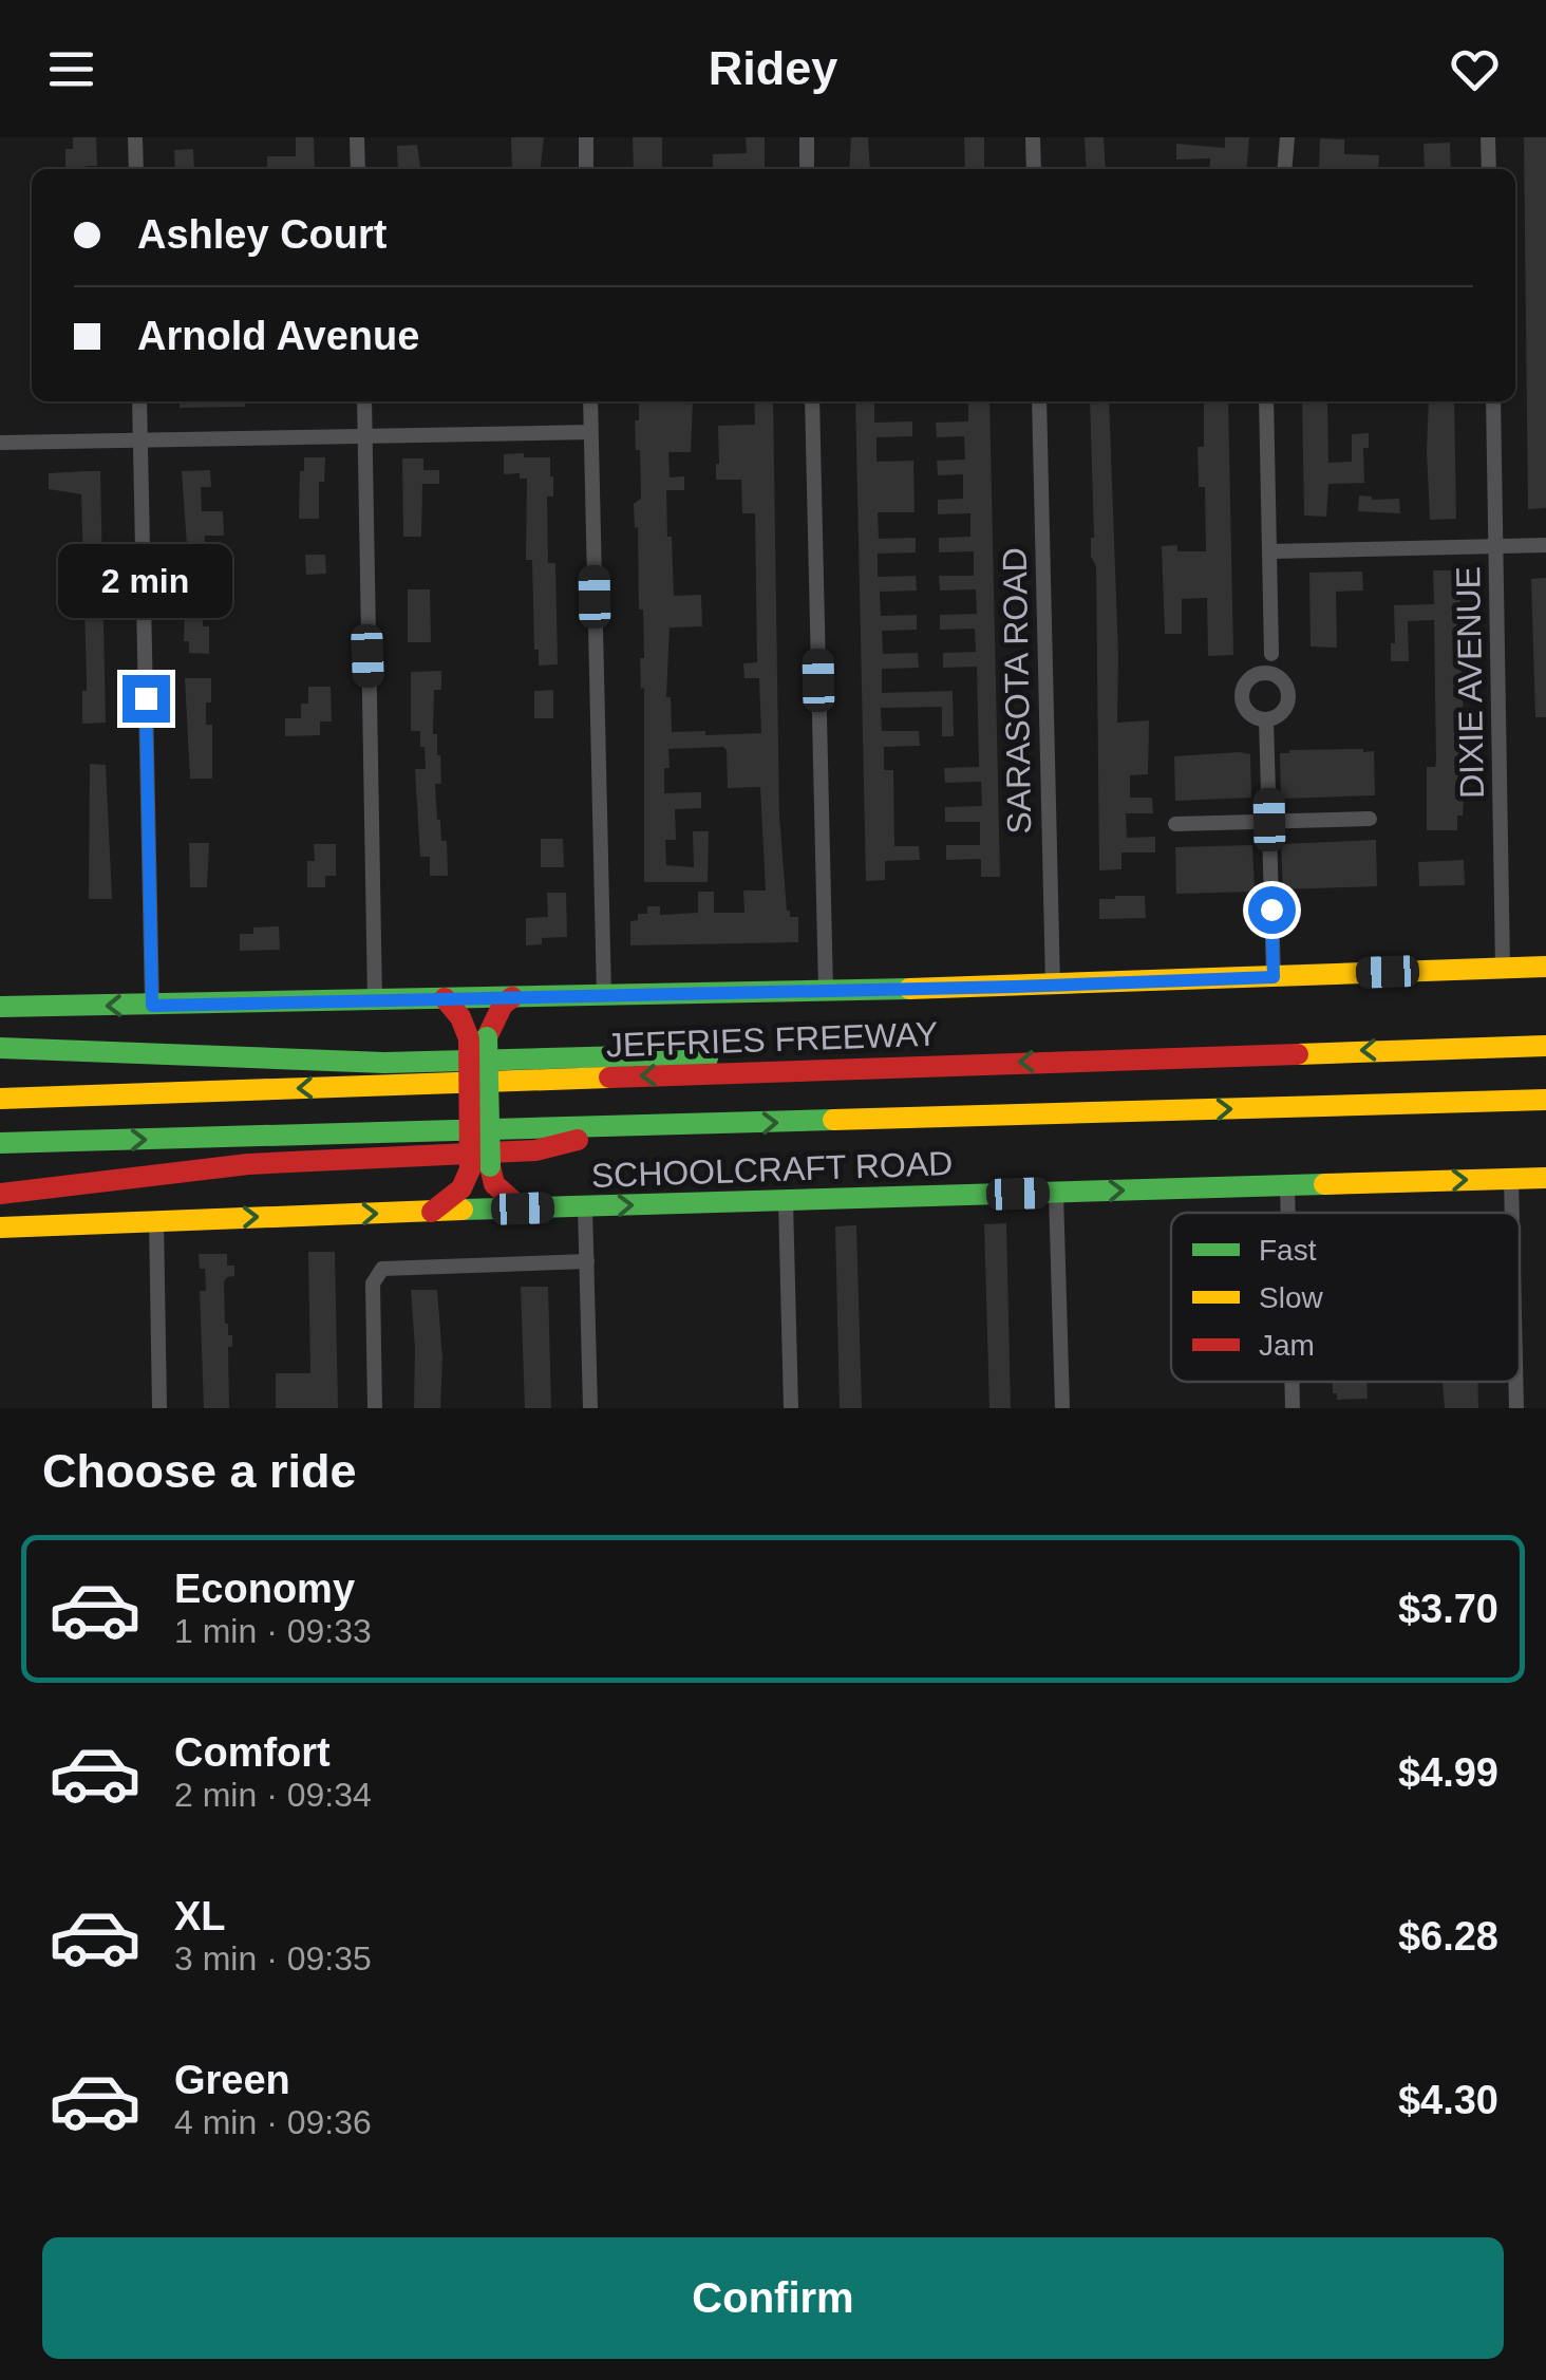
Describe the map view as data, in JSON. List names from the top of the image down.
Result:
{
  "streets": {
    "main road": ["JEFFRIES FREEWAY", "SCHOOLCRAFT ROAD"],
    "street": ["DIXIE AVENUE", "SARASOTA ROAD"]
  },
  "legend": ["Fast", "Slow", "Jam"],
  "page": {
    "header": "Ridey",
    "banner": ["Ashley Court", "Arnold Avenue"],
    "bubble": "2 min",
    "heading": "Choose a ride",
    "list": [
      {
        "name": "Economy",
        "note": "1 min · 09:33",
        "value": "$3.70"
      },
      {
        "name": "Comfort",
        "note": "2 min · 09:34",
        "value": "$4.99"
      },
      {
        "name": "XL",
        "note": "3 min · 09:35",
        "value": "$6.28"
      },
      {
        "name": "Green",
        "note": "4 min · 09:36",
        "value": "$4.30"
      }
    ],
    "buttons": "Confirm"
  }
}
